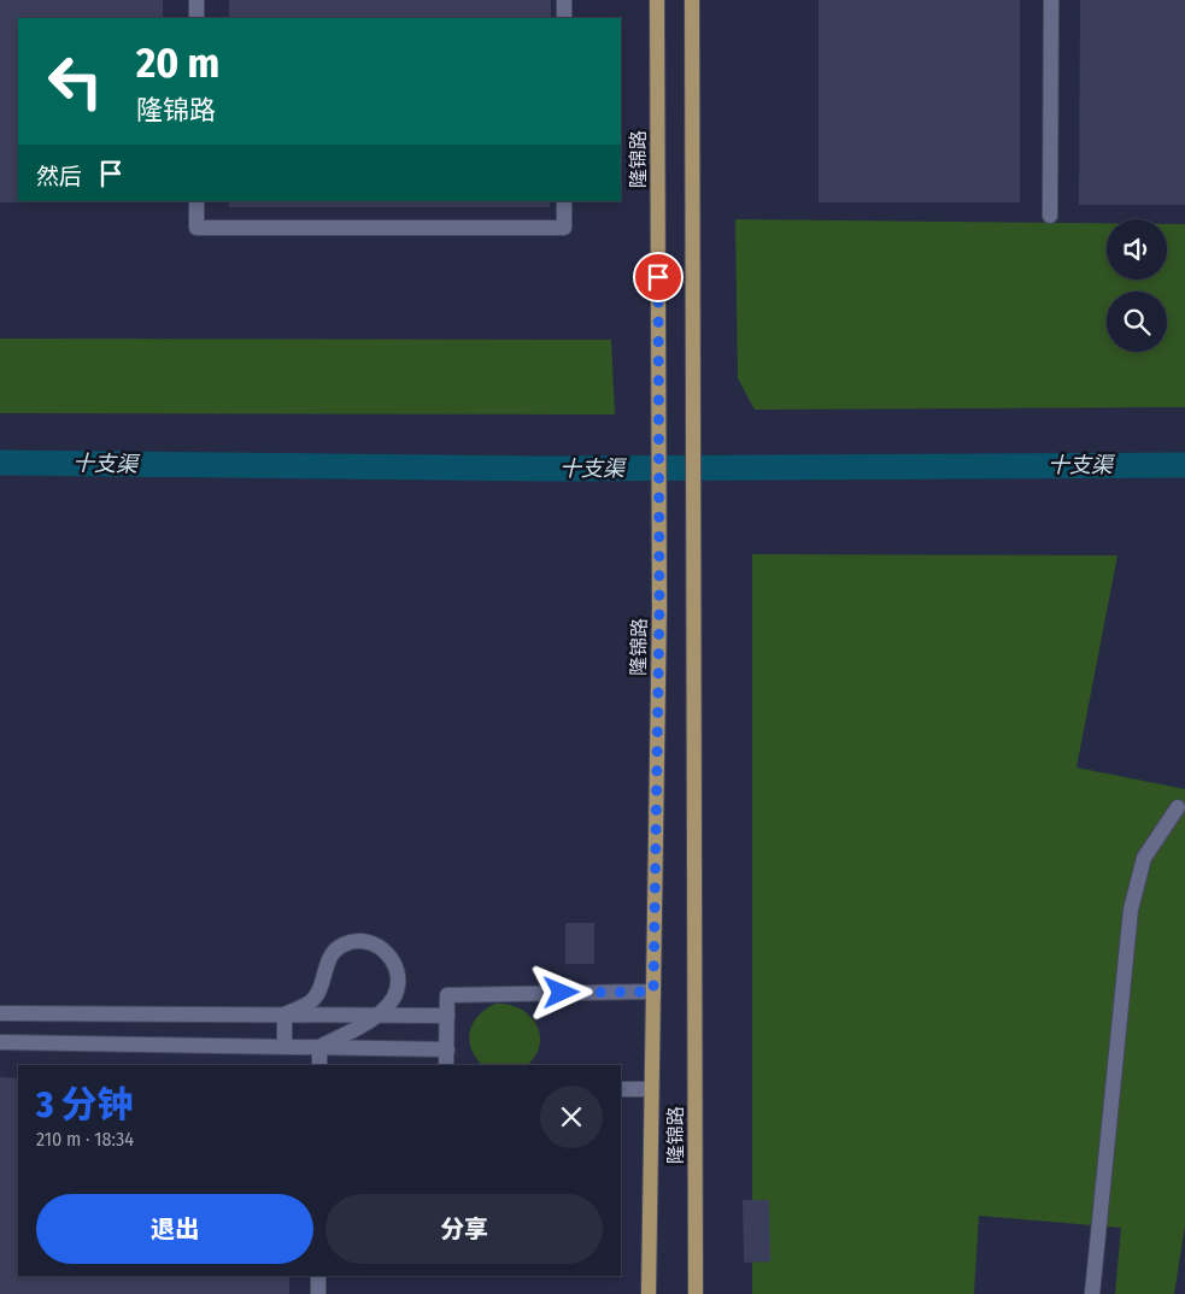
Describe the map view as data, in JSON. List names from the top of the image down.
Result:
{
  "streets": {
    "main road": ["隆锦路"]
  },
  "water": ["十支渠"],
  "page": {
    "turn": ["20 m", "隆锦路"],
    "then": "然后",
    "heading": ["3 分钟", "210 m · 18:34"],
    "buttons": ["退出", "分享"]
  }
}
